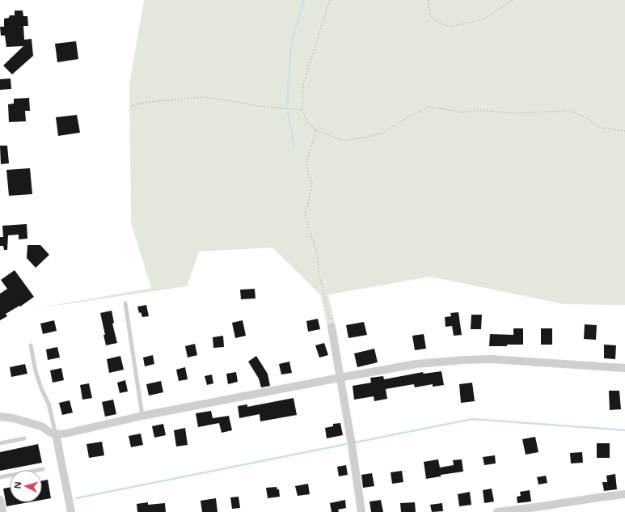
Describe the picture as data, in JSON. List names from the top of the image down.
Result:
{
  "north": "left"
}
